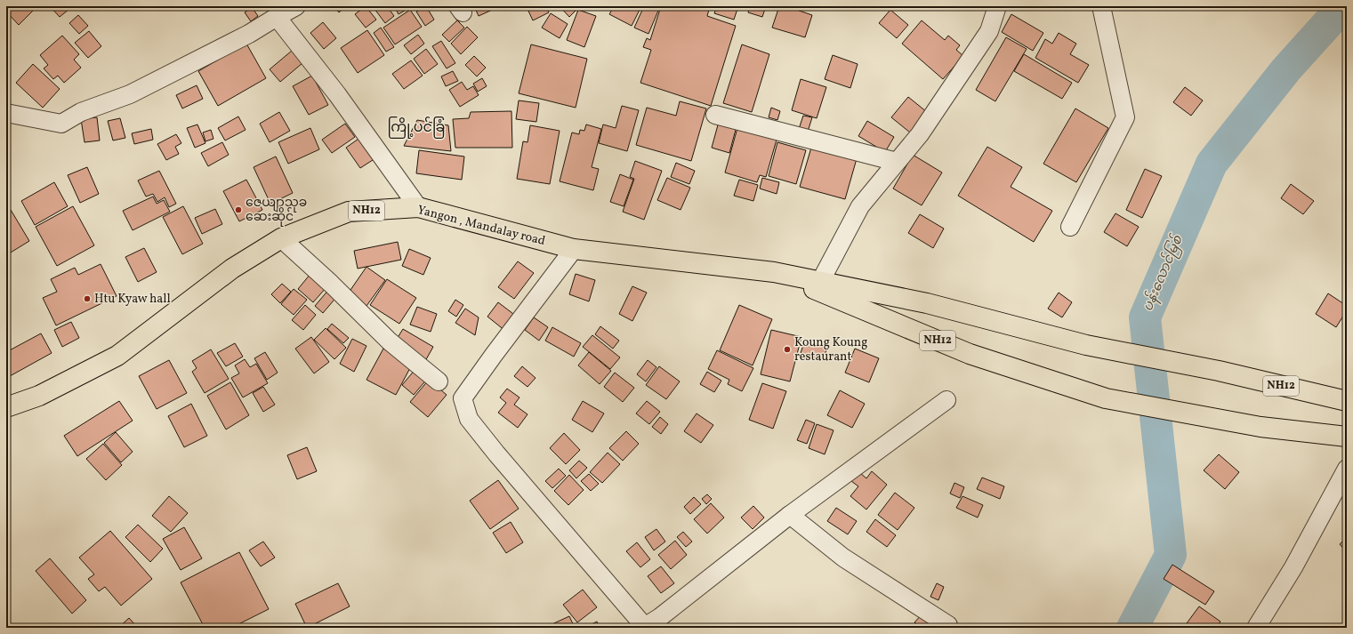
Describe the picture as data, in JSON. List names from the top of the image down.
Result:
{
  "streets": {
    "highway": ["NH12", "Yangon , Mandalay road"]
  },
  "crossings": [
    ["NH12", "Yangon , Mandalay road"]
  ],
  "districts": ["ကြို့ပင်ခြံ"],
  "water": ["ပန်းလောင်မြစ်"],
  "places": ["ဇေယျာသုခ ဆေးဆိုင်", "Htu Kyaw hall", "Koung Koung restaurant"]
}
